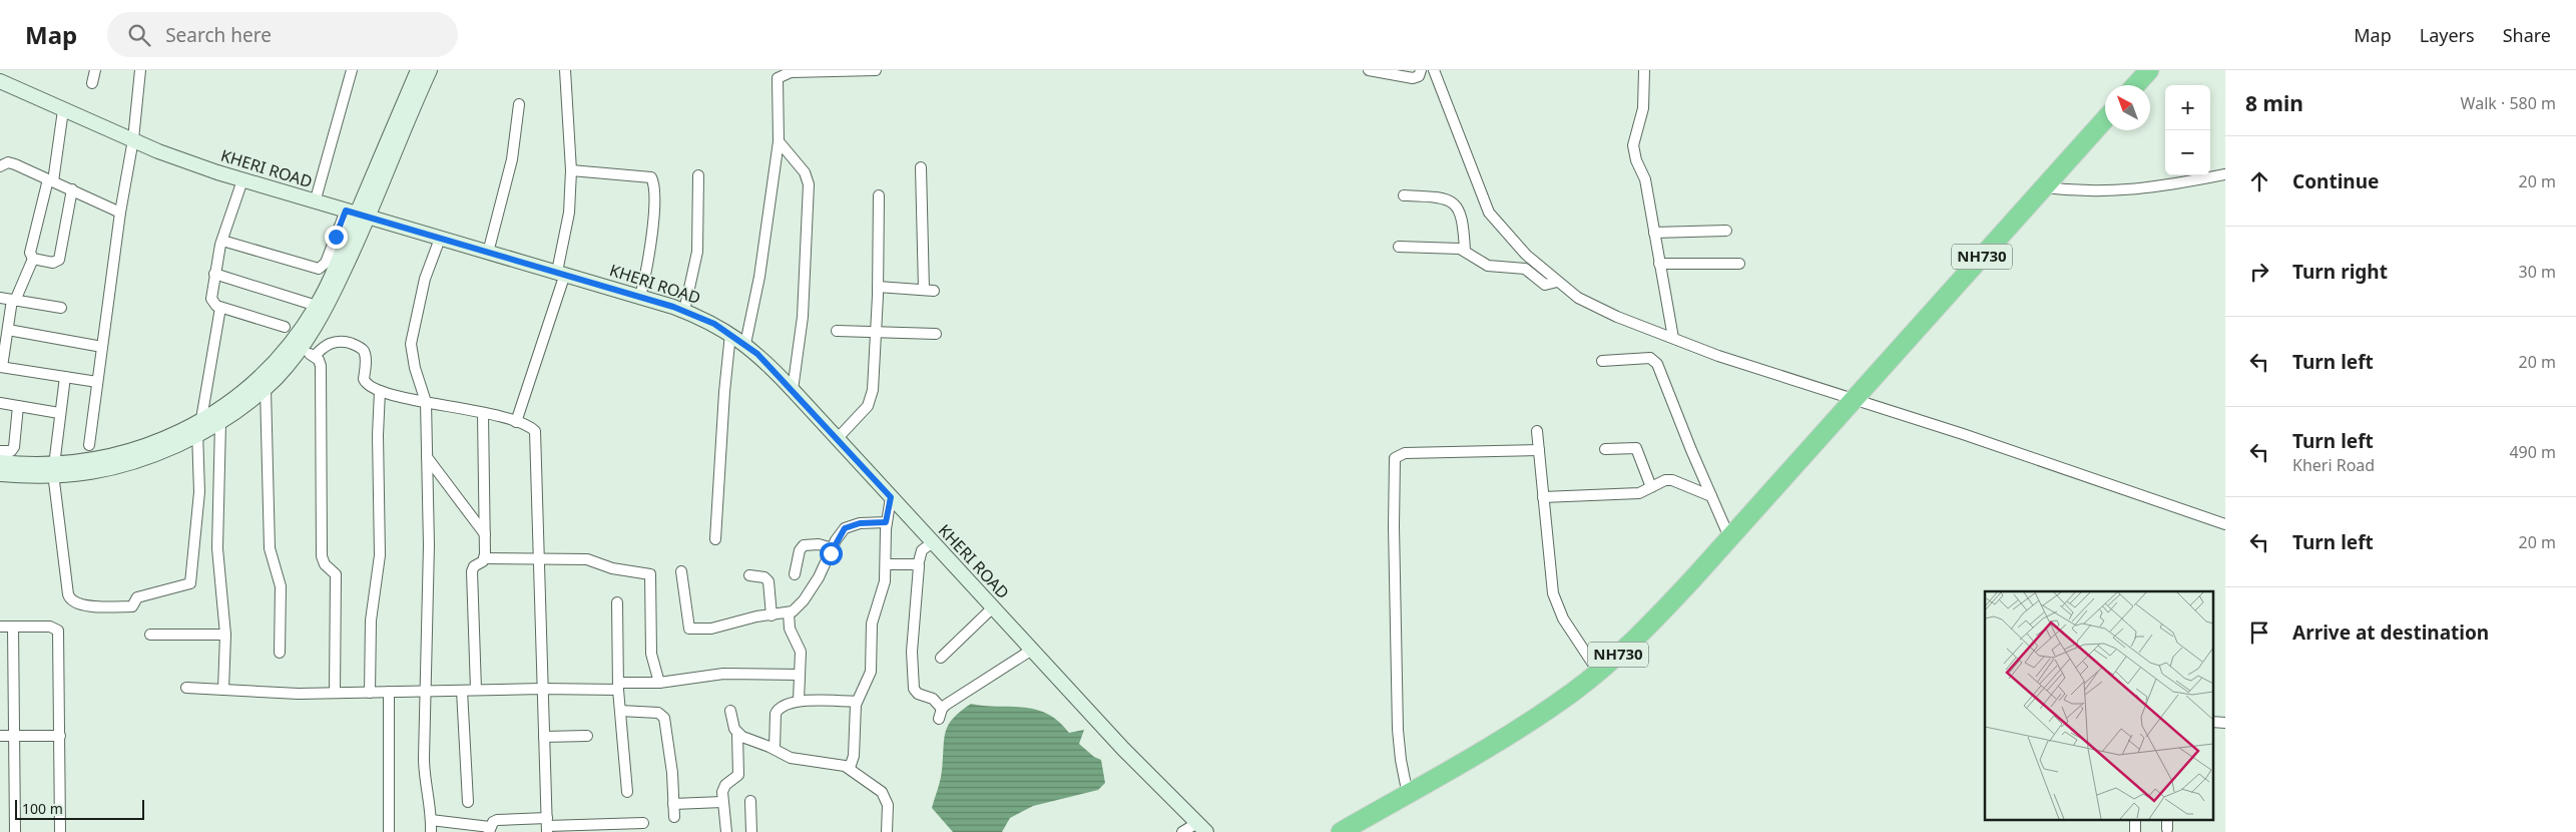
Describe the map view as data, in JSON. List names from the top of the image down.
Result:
{
  "streets": {
    "highway": ["NH730"],
    "street": ["KHERI ROAD"]
  },
  "scale_bar": "100 m",
  "north": "top left",
  "page": {
    "header": "Map",
    "search": "Search here",
    "nav": ["Map", "Layers", "Share"],
    "heading": ["8 min", "Walk · 580 m"],
    "map_buttons": ["+", "−"],
    "list": [
      ["Continue", "20 m"],
      ["Turn right", "30 m"],
      ["Turn left", "20 m"],
      ["Turn left", "Kheri Road", "490 m"],
      ["Turn left", "20 m"],
      "Arrive at destination"
    ],
    "scale": "100 m"
  }
}
